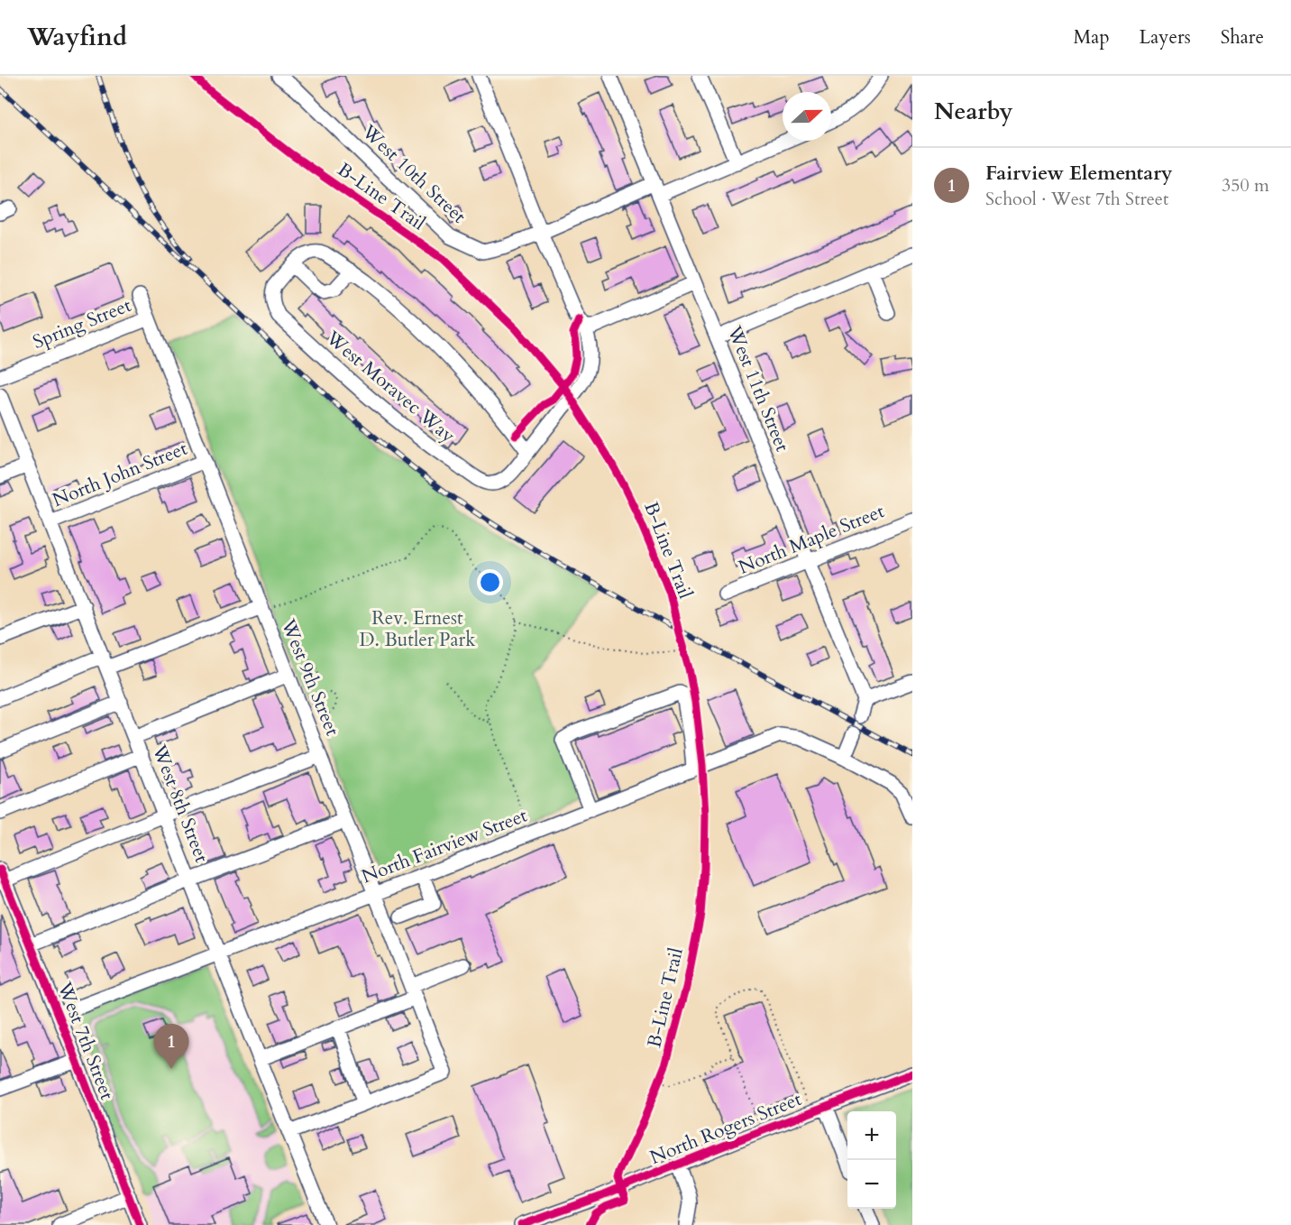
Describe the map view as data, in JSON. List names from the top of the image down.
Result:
{
  "streets": {
    "street": [
      "West 10th Street",
      "Spring Street",
      "West Moravec Way",
      "West 11th Street",
      "North John Street",
      "North Maple Street",
      "West 9th Street",
      "West 8th Street",
      "North Fairview Street",
      "West 7th Street",
      "North Rogers Street"
    ],
    "cycle path": ["B-Line Trail"]
  },
  "crossings": [
    ["West 10th Street", "West 11th Street"],
    ["Spring Street", "West 9th Street"],
    ["West 11th Street", "North Maple Street"],
    ["North John Street", "West 9th Street"],
    ["North John Street", "West 8th Street"],
    ["West 9th Street", "North Fairview Street"],
    ["West 8th Street", "North Fairview Street"],
    ["North Fairview Street", "West 7th Street"]
  ],
  "parks": ["Rev. Ernest D. Butler Park"],
  "north": "right",
  "page": {
    "header": "Wayfind",
    "nav": ["Map", "Layers", "Share"],
    "heading": "Nearby",
    "list": [
      {
        "mark": "1",
        "name": "Fairview Elementary",
        "note": "School · West 7th Street",
        "value": "350 m"
      }
    ],
    "pins": "1",
    "map_buttons": ["+", "−"]
  }
}
